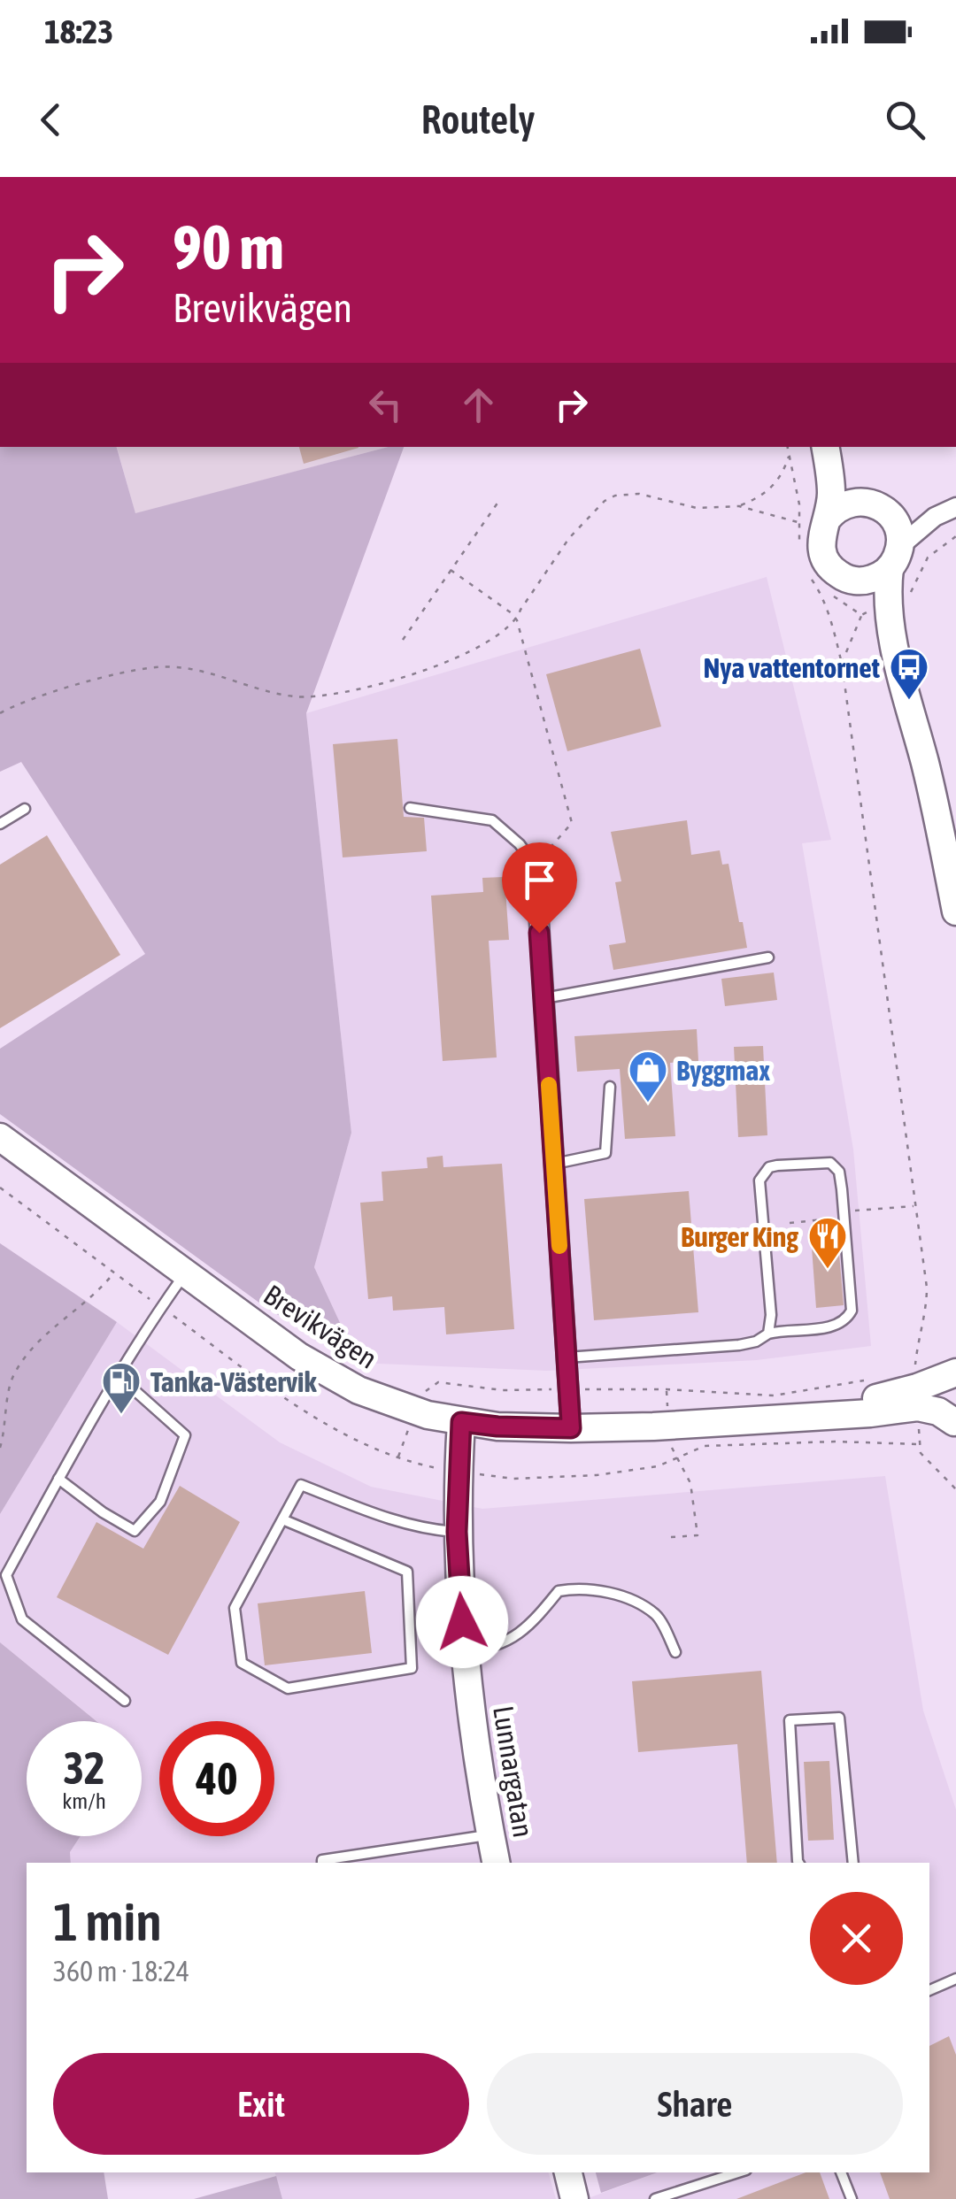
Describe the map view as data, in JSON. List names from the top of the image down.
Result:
{
  "streets": {
    "street": ["Brevikvägen", "Lunnargatan"]
  },
  "crossings": [
    ["Brevikvägen", "Lunnargatan"]
  ],
  "places": {
    "bus stop": ["Nya vattentornet"],
    "shop": ["Byggmax"],
    "restaurant": ["Burger King"],
    "fuel station": ["Tanka-Västervik"]
  },
  "page": {
    "status": "18:23",
    "header": "Routely",
    "turn": ["90 m", "Brevikvägen"],
    "speed": "32 km/h",
    "limit": "40",
    "heading": ["1 min", "360 m · 18:24"],
    "buttons": ["Exit", "Share"]
  }
}
